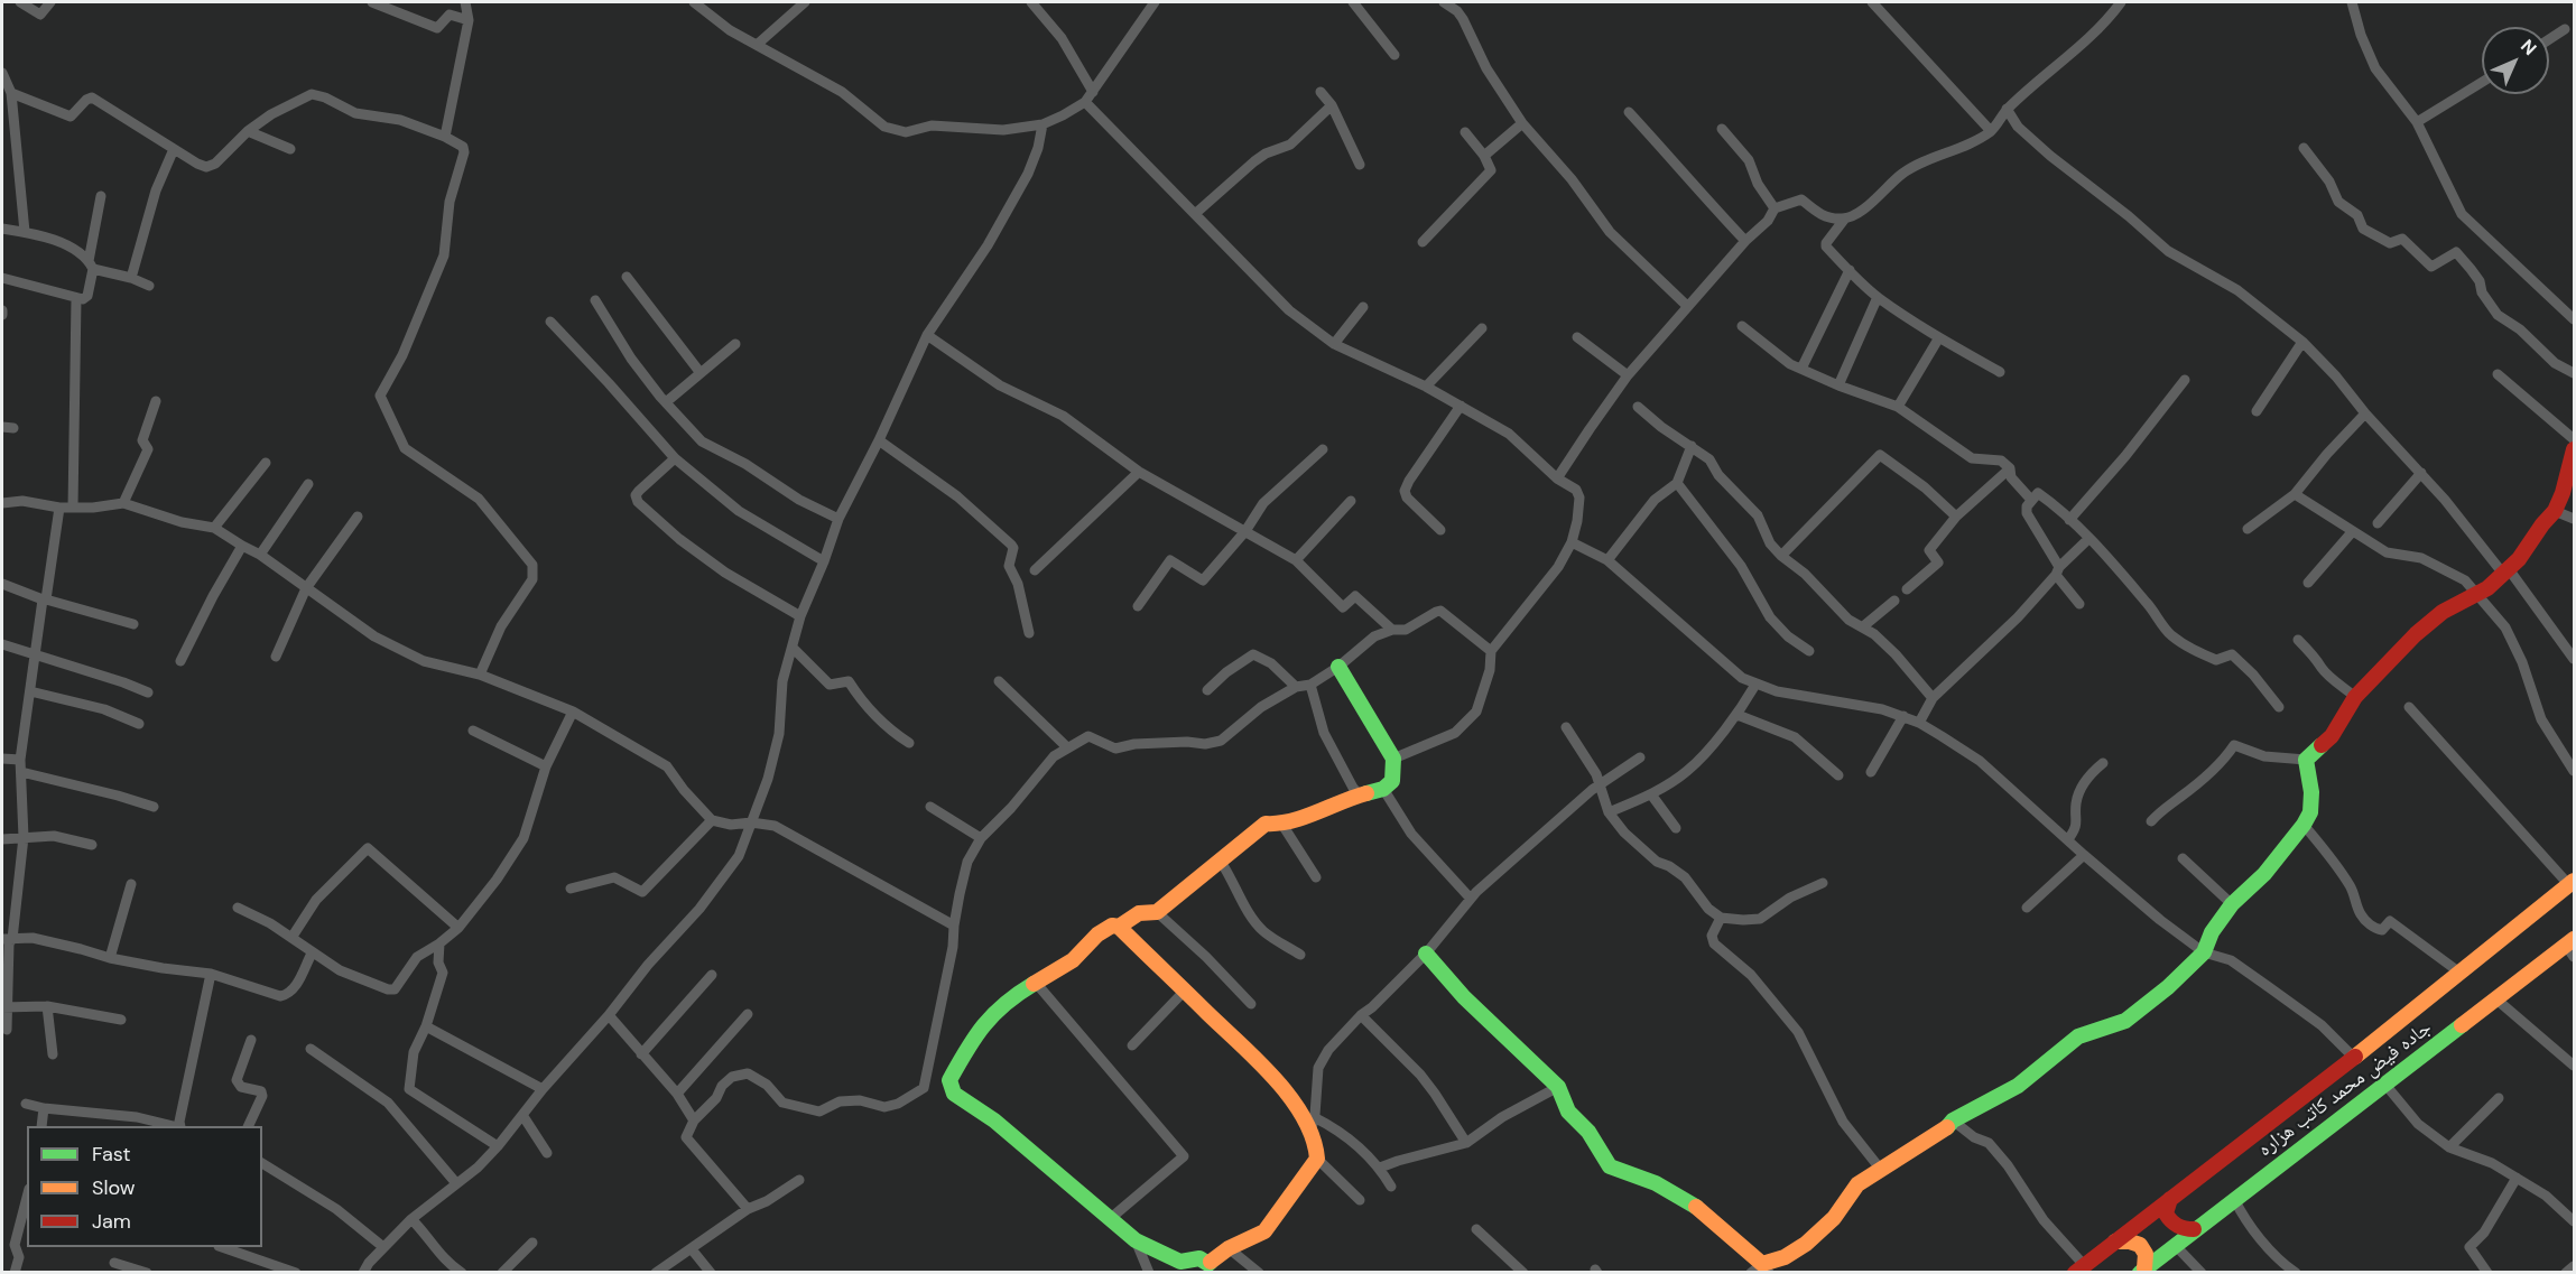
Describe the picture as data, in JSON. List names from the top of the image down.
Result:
{
  "streets": {
    "street": ["جاده فیض محمد کاتب هزاره"]
  },
  "legend": ["Fast", "Slow", "Jam"],
  "north": "top right"
}
